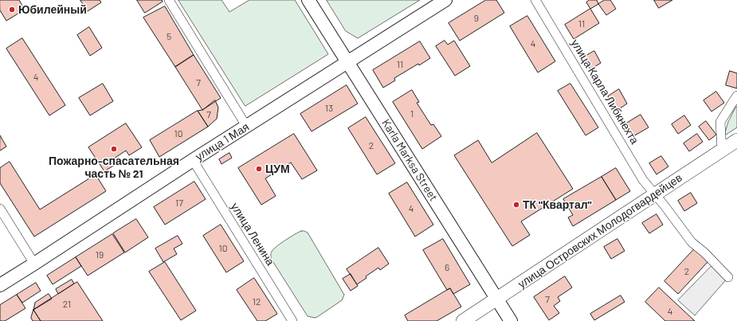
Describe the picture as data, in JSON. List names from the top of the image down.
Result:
{
  "streets": {
    "main road": ["улица Островских Молодогвардейцев"],
    "street": [
      "улица Карла Либкнехта",
      "улица 1 Мая",
      "Karla Marksa Street",
      "улица Ленина"
    ]
  },
  "crossings": [
    ["улица Карла Либкнехта", "улица Островских Молодогвардейцев"],
    ["улица 1 Мая", "Karla Marksa Street"],
    ["улица 1 Мая", "улица Ленина"],
    ["Karla Marksa Street", "улица Островских Молодогвардейцев"]
  ],
  "places": [
    "Юбилейный",
    "Пожарно-спасательная часть № 21",
    "ЦУМ",
    "ТК \"Квартал\""
  ],
  "house_numbers": [
    "9",
    "11",
    "5",
    "4",
    "11",
    "4",
    "7",
    "13",
    "1",
    "7",
    "10",
    "2",
    "17",
    "4",
    "10",
    "19",
    "6",
    "2",
    "7",
    "12",
    "21",
    "4"
  ]
}
